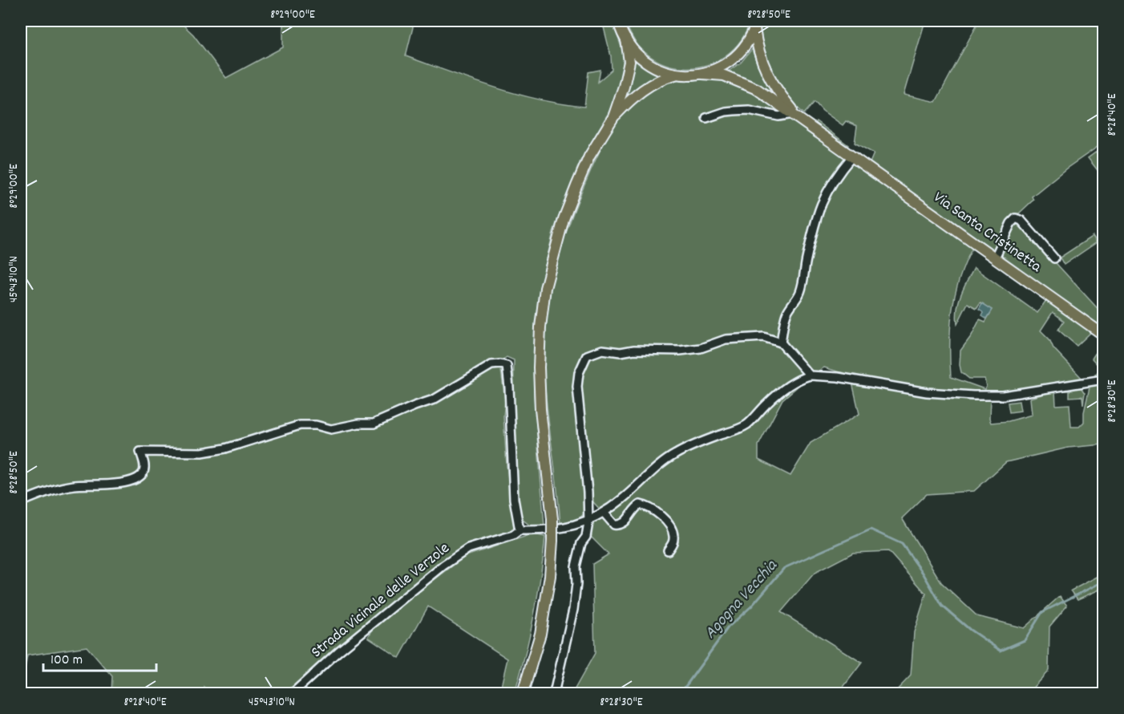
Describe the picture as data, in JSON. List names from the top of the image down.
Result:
{
  "streets": {
    "main road": ["Via Santa Cristinetta"],
    "street": ["Strada Vicinale delle Verzole"]
  },
  "water": ["Agogna Vecchia"],
  "scale_bar": "100 m",
  "coordinates": [
    "8°29'00\"E",
    "8°28'50\"E",
    "8°28'40\"E",
    "45°43'10\"N",
    "8°28'30\"E"
  ]
}
